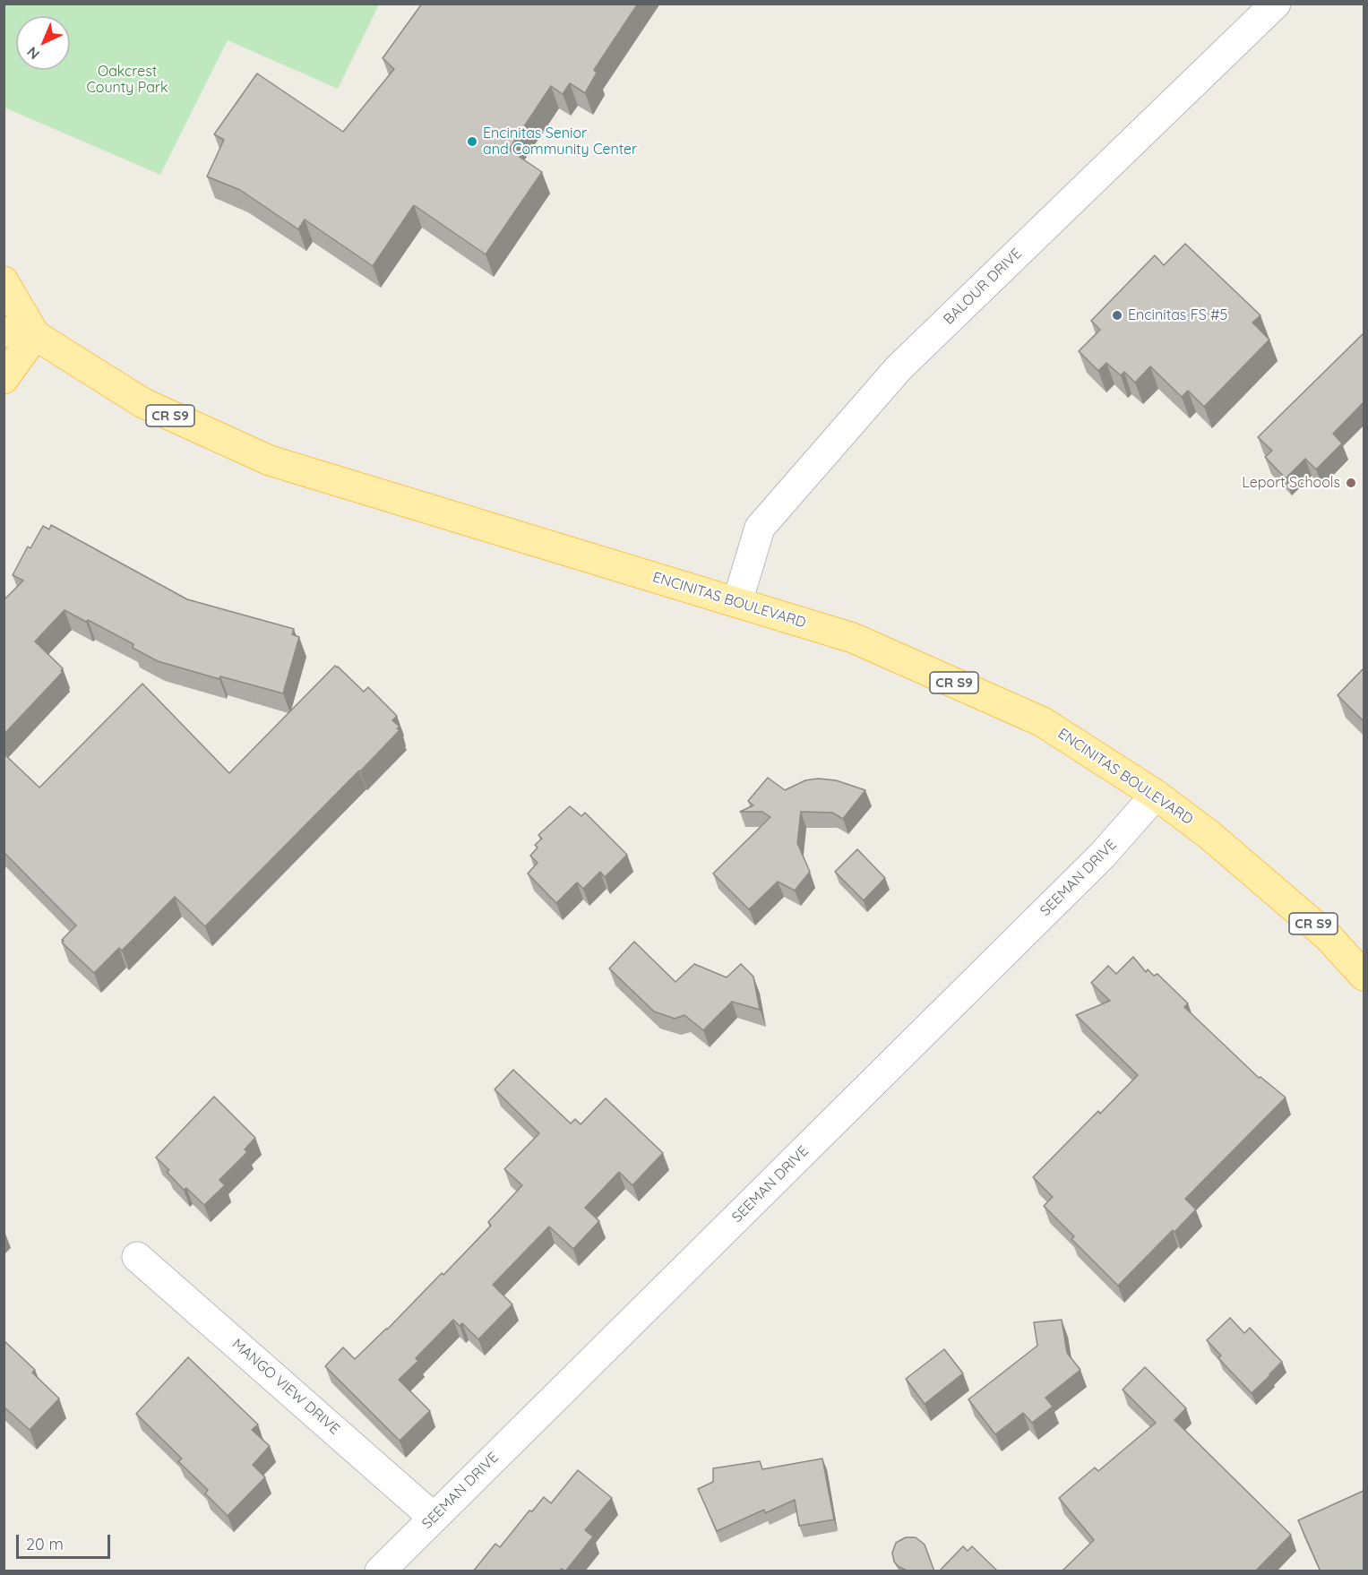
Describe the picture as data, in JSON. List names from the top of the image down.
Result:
{
  "streets": {
    "main road": ["CR S9", "ENCINITAS BOULEVARD"],
    "street": ["BALOUR DRIVE", "SEEMAN DRIVE", "MANGO VIEW DRIVE"]
  },
  "crossings": [
    ["BALOUR DRIVE", "ENCINITAS BOULEVARD"],
    ["ENCINITAS BOULEVARD", "SEEMAN DRIVE"],
    ["SEEMAN DRIVE", "MANGO VIEW DRIVE"]
  ],
  "parks": ["Oakcrest County Park"],
  "places": ["Encinitas Senior and Community Center", "Encinitas FS #5", "Leport Schools"],
  "scale_bar": "20 m",
  "north": "bottom left"
}
